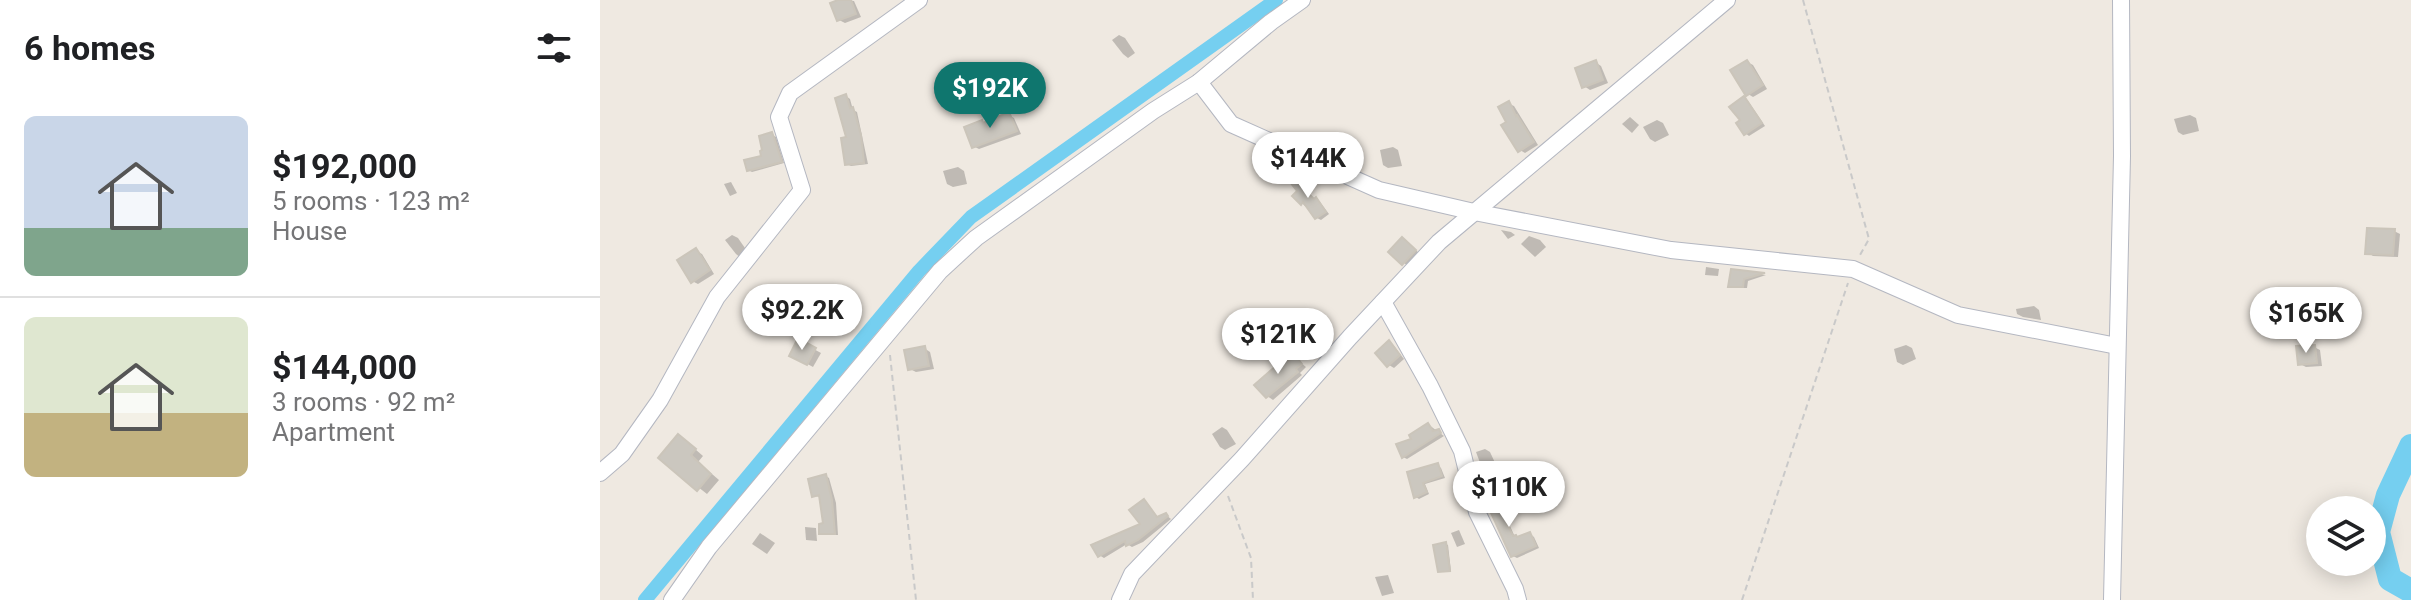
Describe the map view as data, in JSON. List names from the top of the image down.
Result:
{
  "page": {
    "heading": "6 homes",
    "price": [
      "$192K",
      "$144K",
      "$92.2K",
      "$165K",
      "$121K",
      "$110K"
    ],
    "list": [
      {
        "name": "$192,000",
        "note": "5 rooms · 123 m² · House"
      },
      {
        "name": "$144,000",
        "note": "3 rooms · 92 m² · Apartment"
      }
    ]
  }
}
